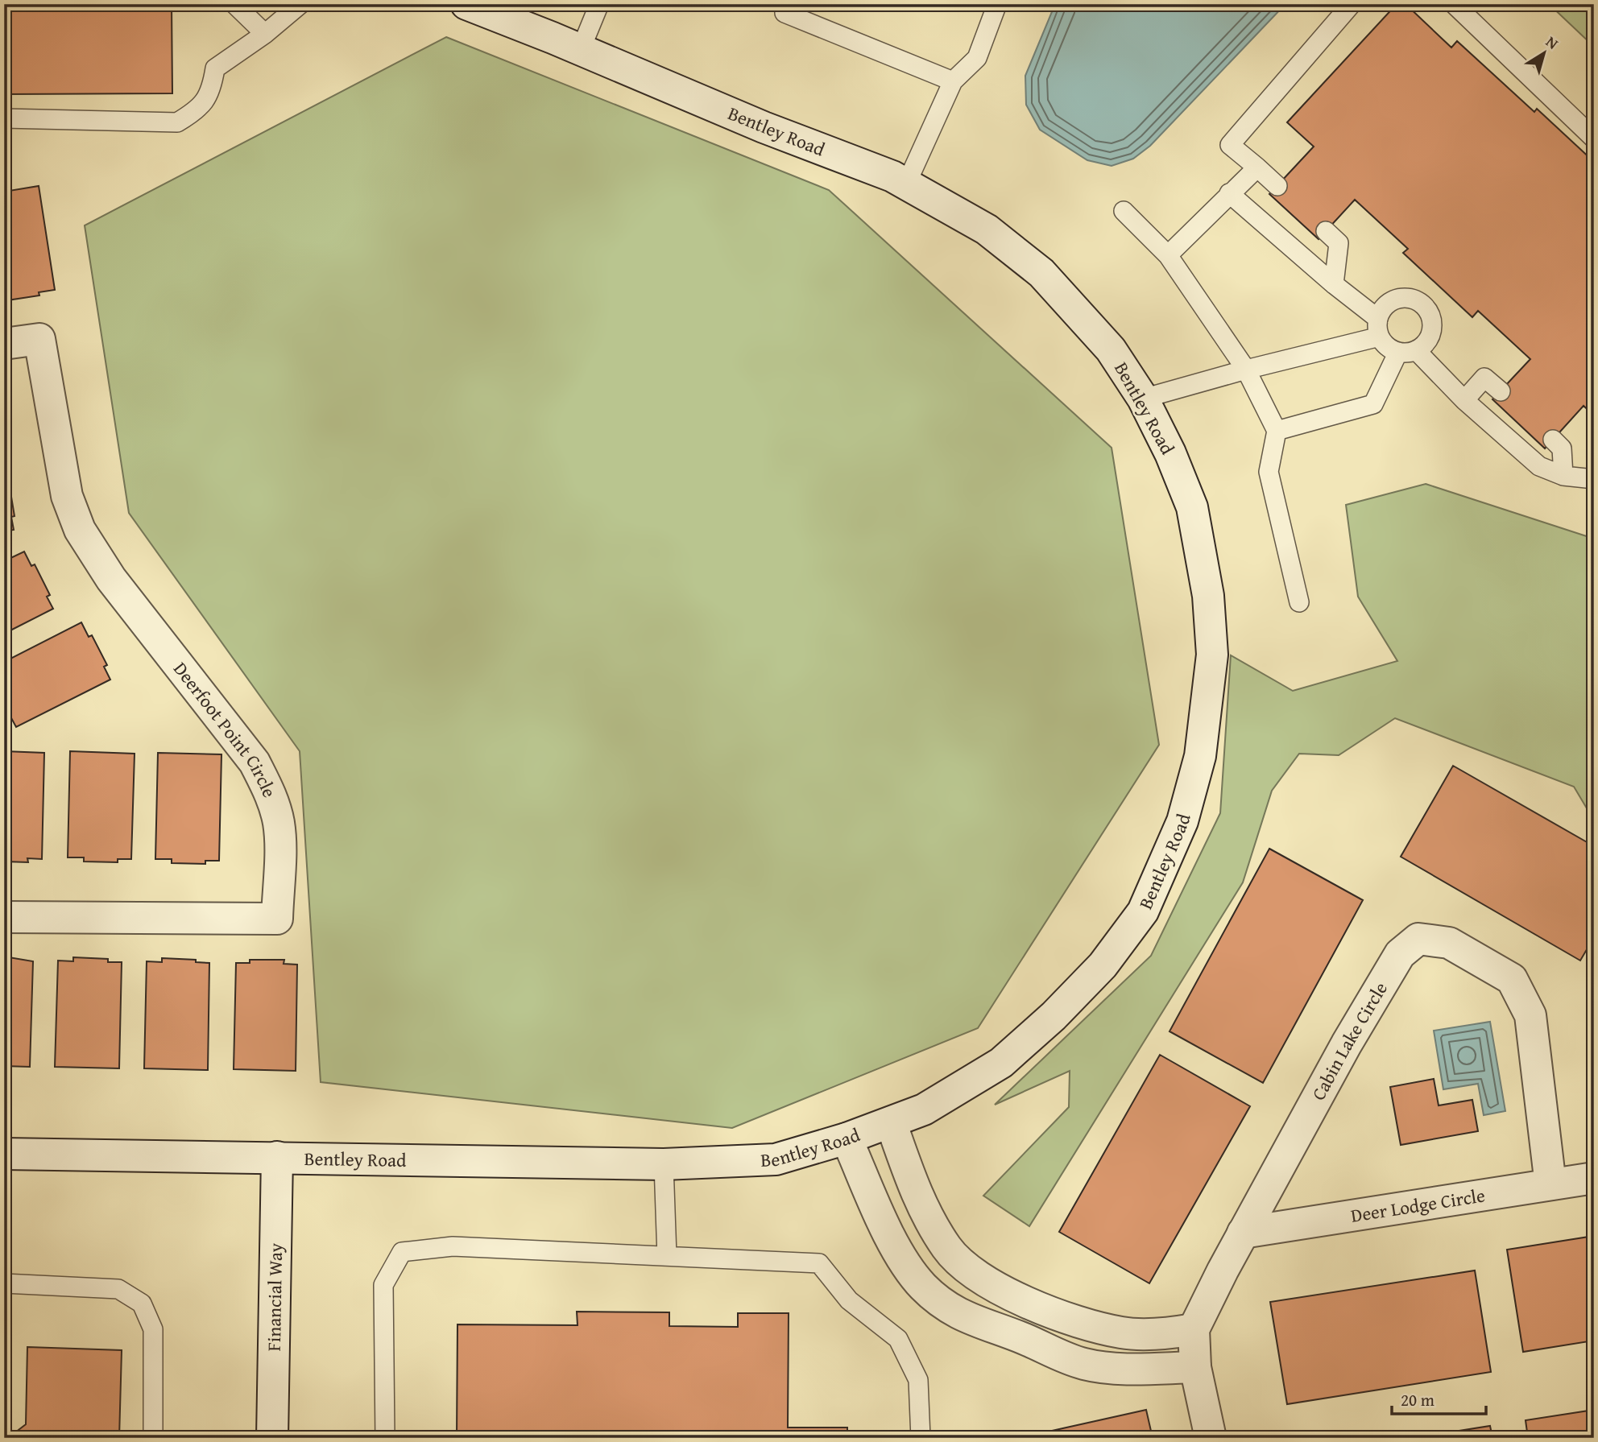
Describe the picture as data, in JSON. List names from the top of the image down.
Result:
{
  "streets": {
    "street": [
      "Bentley Road",
      "Deerfoot Point Circle",
      "Cabin Lake Circle",
      "Deer Lodge Circle",
      "Financial Way"
    ]
  },
  "crossings": [
    ["Bentley Road", "Financial Way"],
    ["Cabin Lake Circle", "Deer Lodge Circle"]
  ],
  "scale_bar": "20 m",
  "north": "top right"
}
